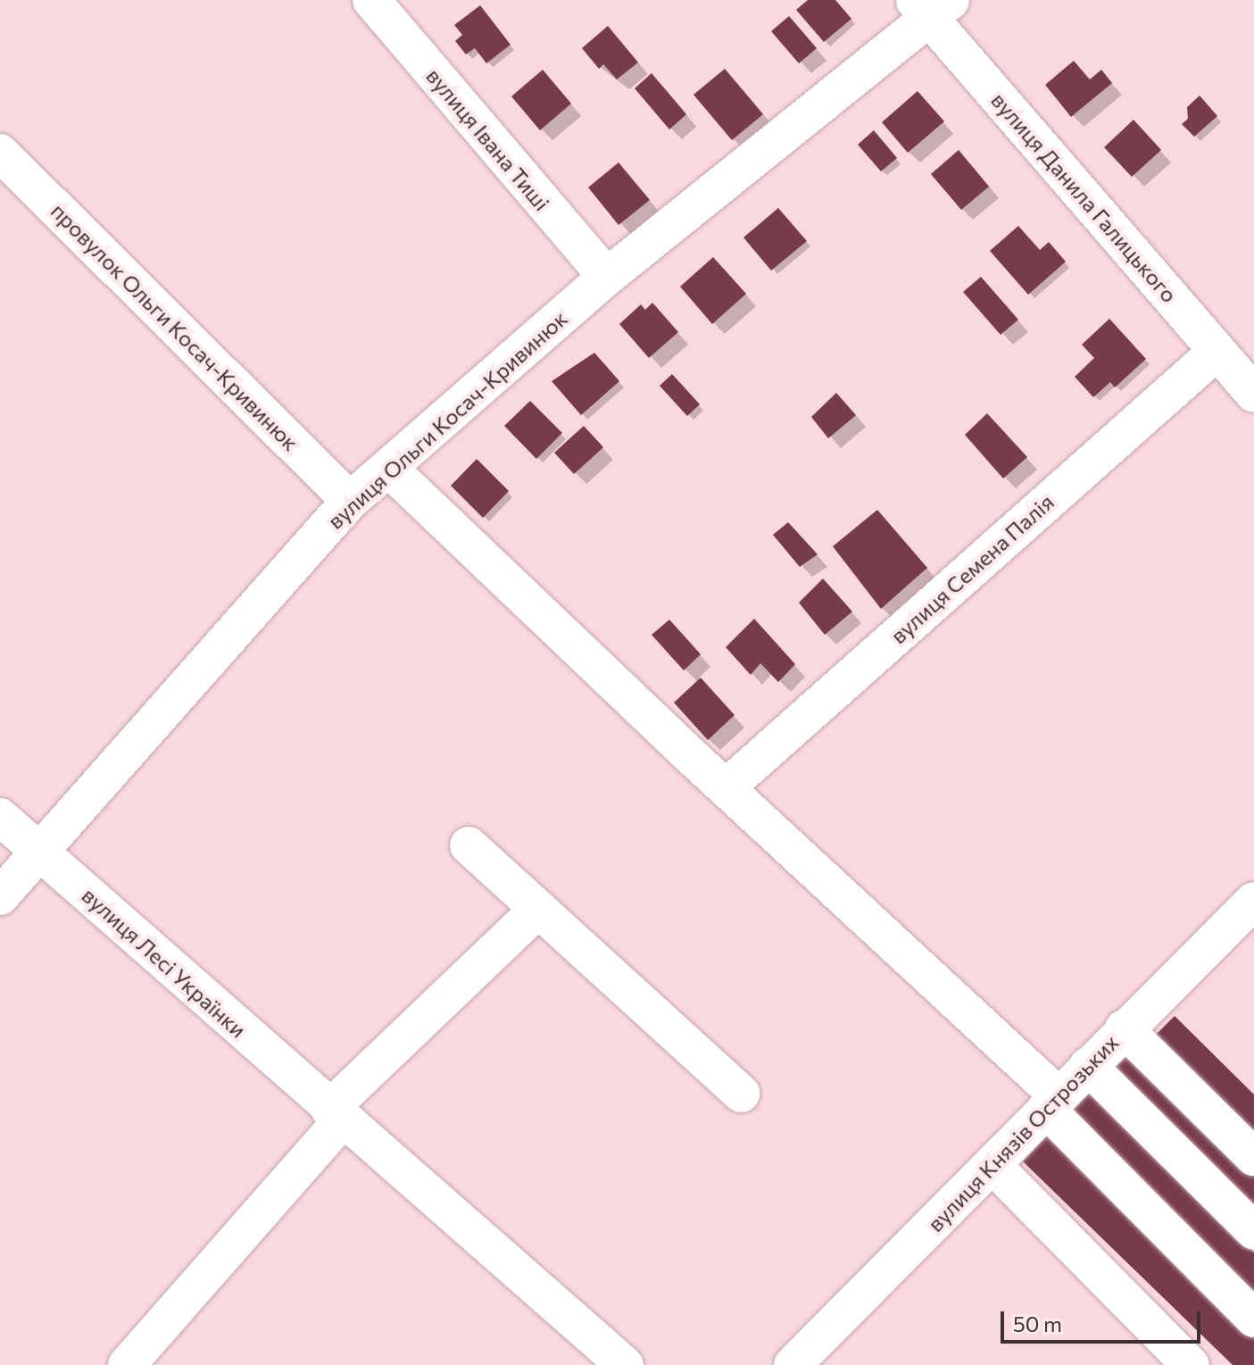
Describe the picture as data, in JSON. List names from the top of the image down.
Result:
{
  "streets": {
    "street": [
      "вулиця Івана Тиші",
      "вулиця Данила Галицького",
      "провулок Ольги Косач-Кривинюк",
      "вулиця Ольги Косач-Кривинюк",
      "вулиця Семена Палія",
      "вулиця Лесі Українки",
      "вулиця Князів Острозьких"
    ]
  },
  "crossings": [
    ["вулиця Івана Тиші", "вулиця Ольги Косач-Кривинюк"],
    ["вулиця Данила Галицького", "вулиця Ольги Косач-Кривинюк"],
    ["вулиця Данила Галицького", "вулиця Семена Палія"],
    ["провулок Ольги Косач-Кривинюк", "вулиця Ольги Косач-Кривинюк"],
    ["вулиця Ольги Косач-Кривинюк", "вулиця Лесі Українки"]
  ],
  "scale_bar": "50 m"
}
